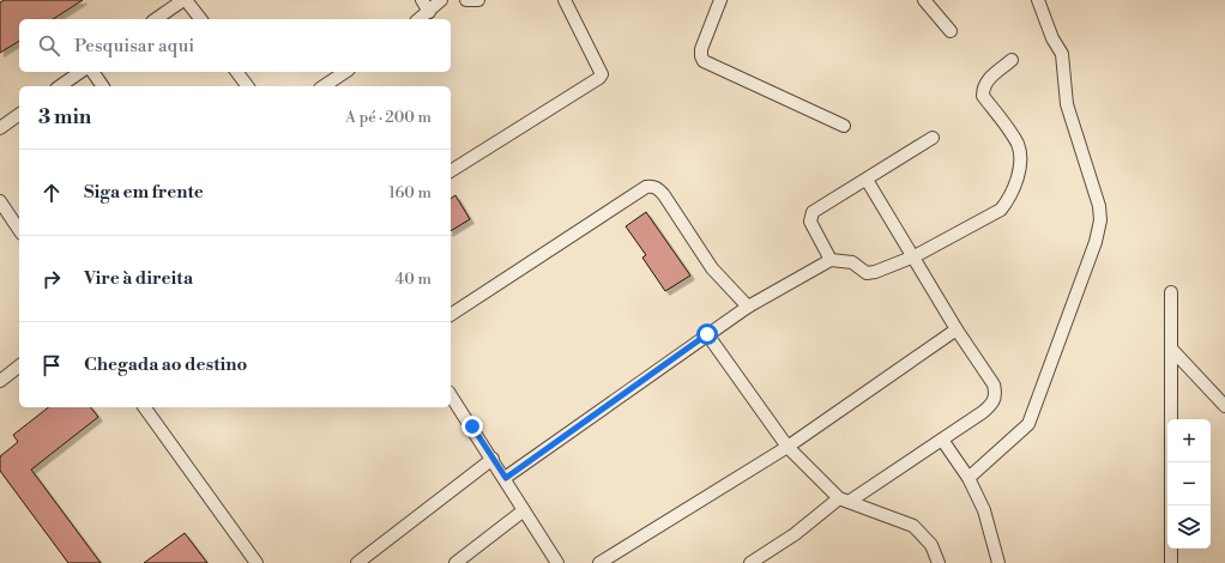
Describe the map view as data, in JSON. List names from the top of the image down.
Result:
{
  "page": {
    "search": "Pesquisar aqui",
    "heading": ["3 min", "A pé · 200 m"],
    "list": [
      ["Siga em frente", "160 m"],
      ["Vire à direita", "40 m"],
      "Chegada ao destino"
    ],
    "map_buttons": ["+", "−"]
  }
}
